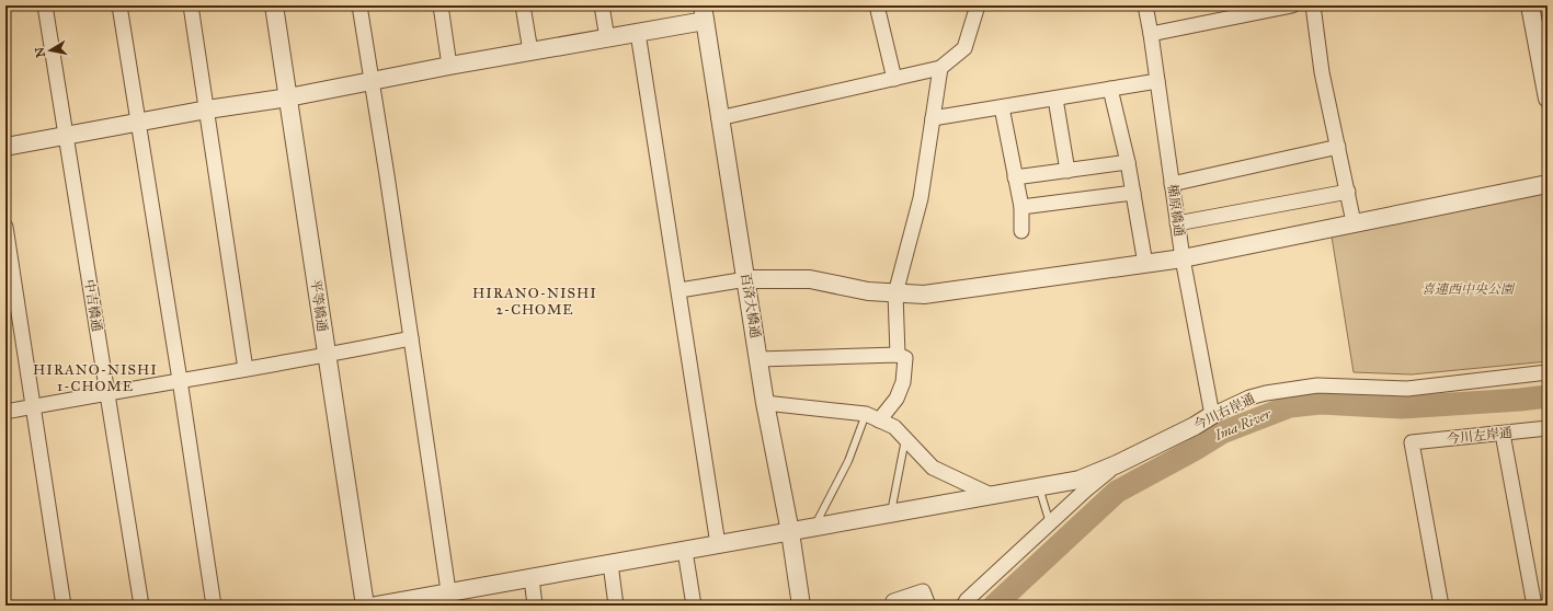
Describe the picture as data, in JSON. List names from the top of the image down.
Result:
{
  "streets": {
    "street": [
      "楯原橋通",
      "中吉橋通",
      "平等橋通",
      "百済大橋通",
      "今川右岸通",
      "今川左岸通"
    ]
  },
  "crossings": [
    ["楯原橋通", "今川右岸通"]
  ],
  "districts": ["HIRANO-NISHI 2-CHOME", "HIRANO-NISHI 1-CHOME"],
  "water": ["Ima River"],
  "parks": ["喜連西中央公園"],
  "north": "left"
}
